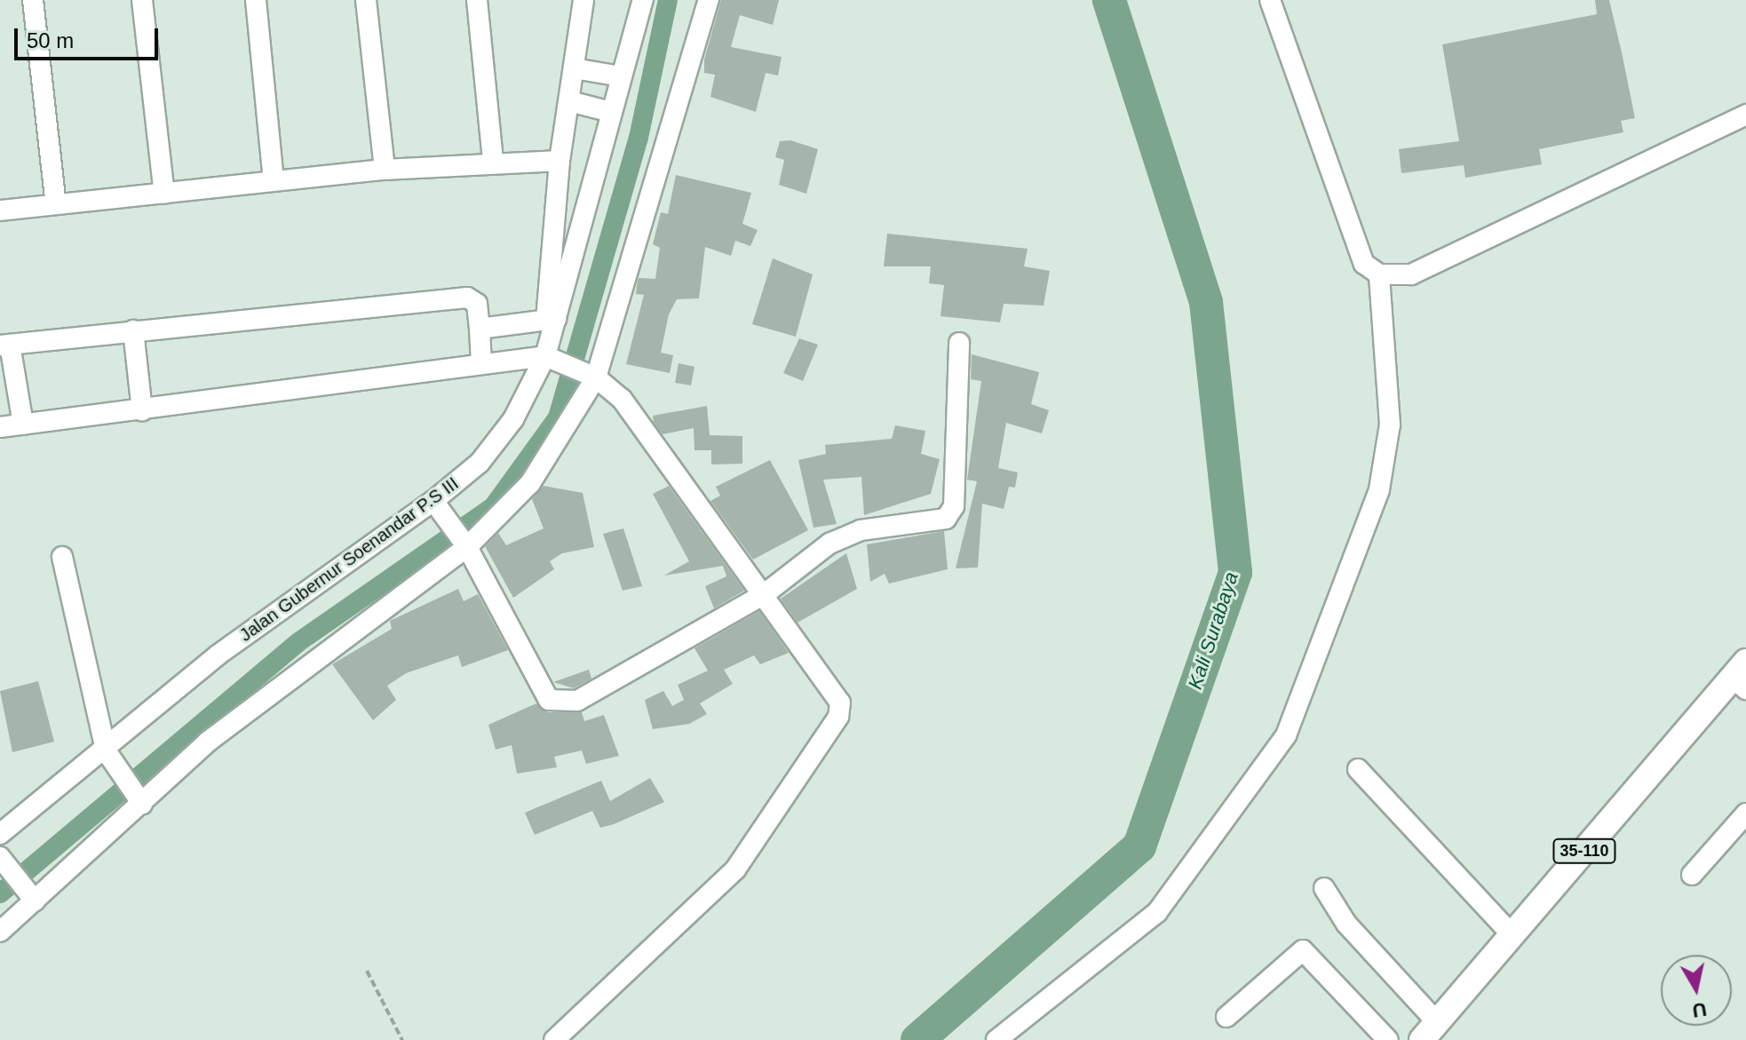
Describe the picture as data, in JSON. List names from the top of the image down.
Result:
{
  "streets": {
    "main road": ["35-110"],
    "street": ["Jalan Gubernur Soenandar P.S III"]
  },
  "water": ["Kali Surabaya"],
  "scale_bar": "50 m",
  "north": "bottom"
}
